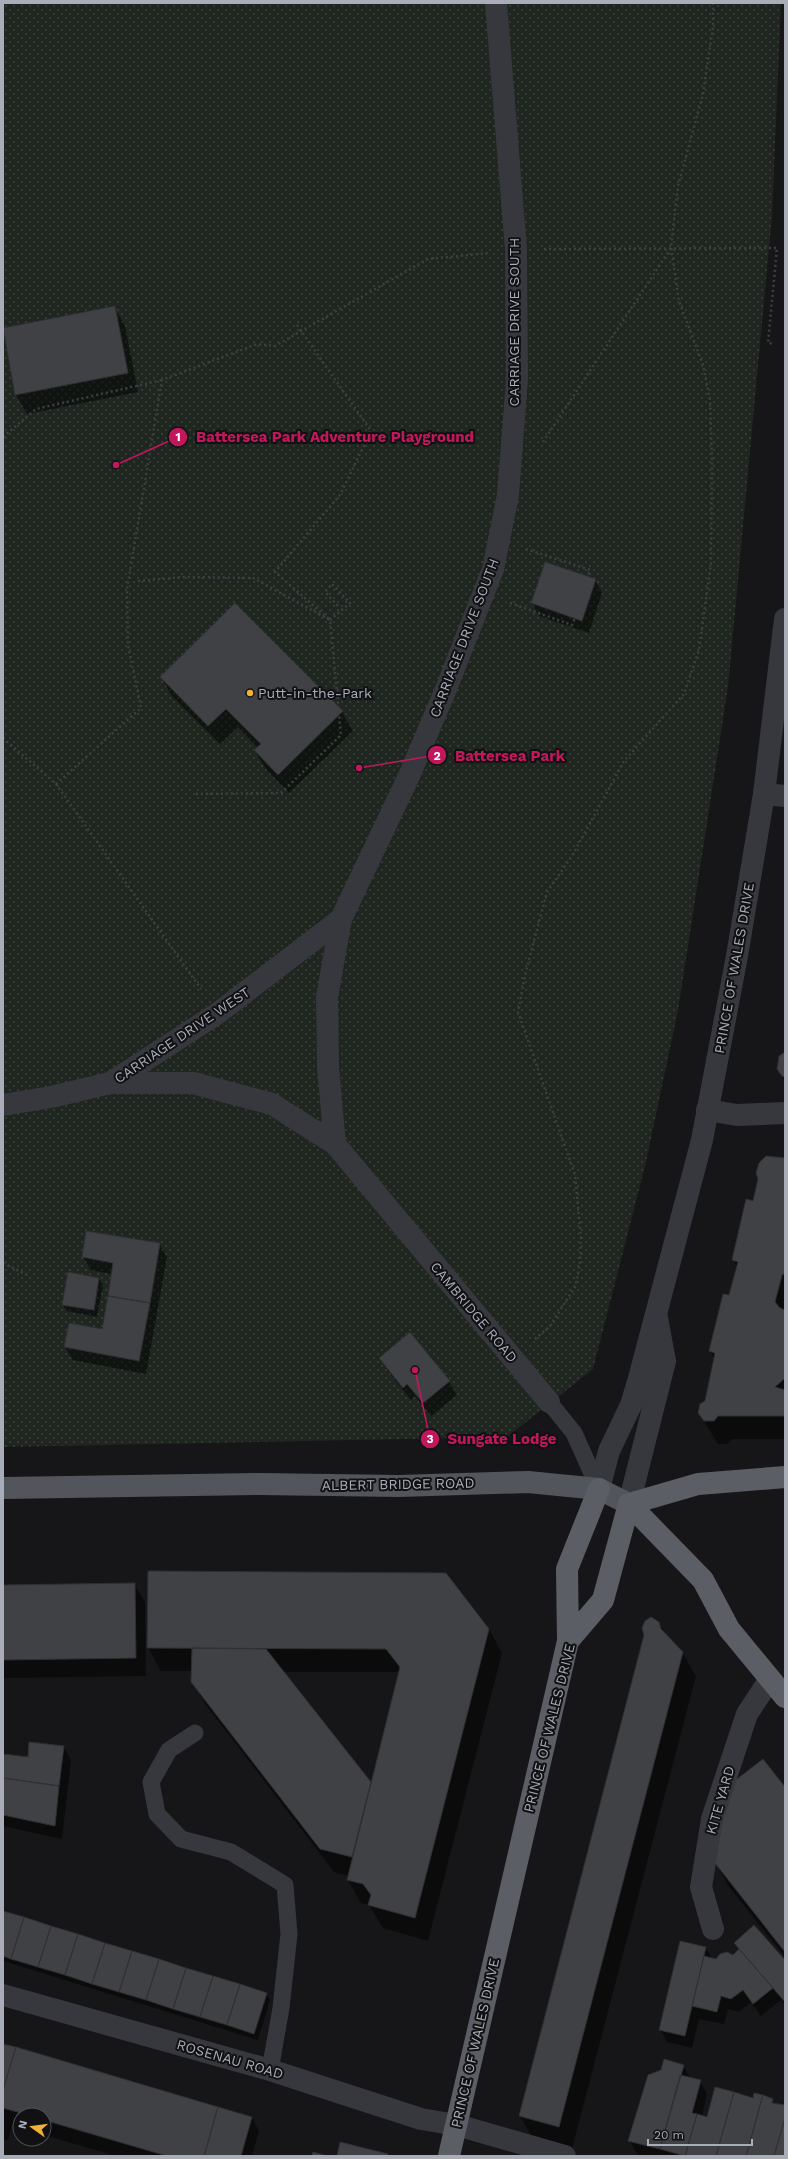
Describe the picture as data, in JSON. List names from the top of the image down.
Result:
{
  "streets": {
    "highway": ["PRINCE OF WALES DRIVE"],
    "main road": ["ALBERT BRIDGE ROAD"],
    "street": [
      "CARRIAGE DRIVE SOUTH",
      "CARRIAGE DRIVE WEST",
      "CAMBRIDGE ROAD",
      "KITE YARD",
      "ROSENAU ROAD"
    ]
  },
  "crossings": [
    ["CARRIAGE DRIVE SOUTH", "CARRIAGE DRIVE WEST"],
    ["PRINCE OF WALES DRIVE", "CAMBRIDGE ROAD"],
    ["PRINCE OF WALES DRIVE", "ALBERT BRIDGE ROAD"],
    ["PRINCE OF WALES DRIVE", "ROSENAU ROAD"],
    ["CARRIAGE DRIVE WEST", "CAMBRIDGE ROAD"],
    ["CAMBRIDGE ROAD", "ALBERT BRIDGE ROAD"]
  ],
  "places": [
    "Battersea Park Adventure Playground",
    "Putt-in-the-Park",
    "Battersea Park",
    "Sungate Lodge"
  ],
  "scale_bar": "20 m",
  "north": "left"
}
